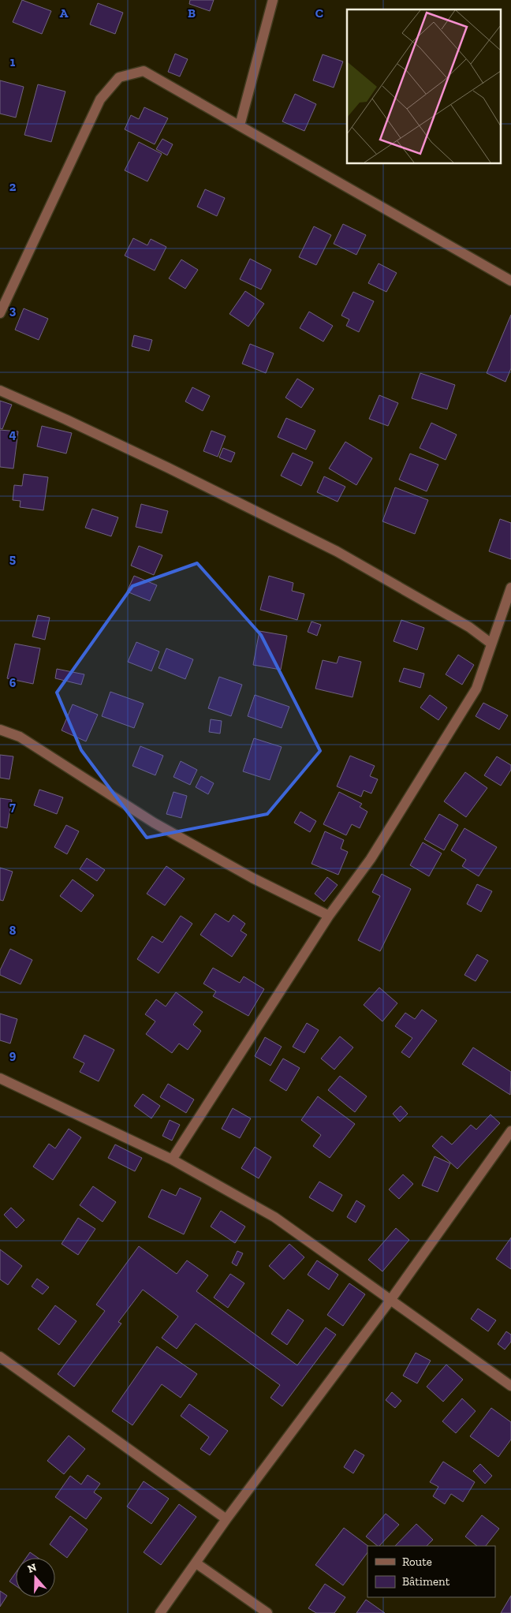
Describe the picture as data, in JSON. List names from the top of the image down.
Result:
{
  "legend": ["Route", "Bâtiment"],
  "north": "top",
  "grid": {
    "columns": ["A", "B", "C"],
    "rows": [
      "1",
      "2",
      "3",
      "4",
      "5",
      "6",
      "7",
      "8",
      "9"
    ]
  }
}
